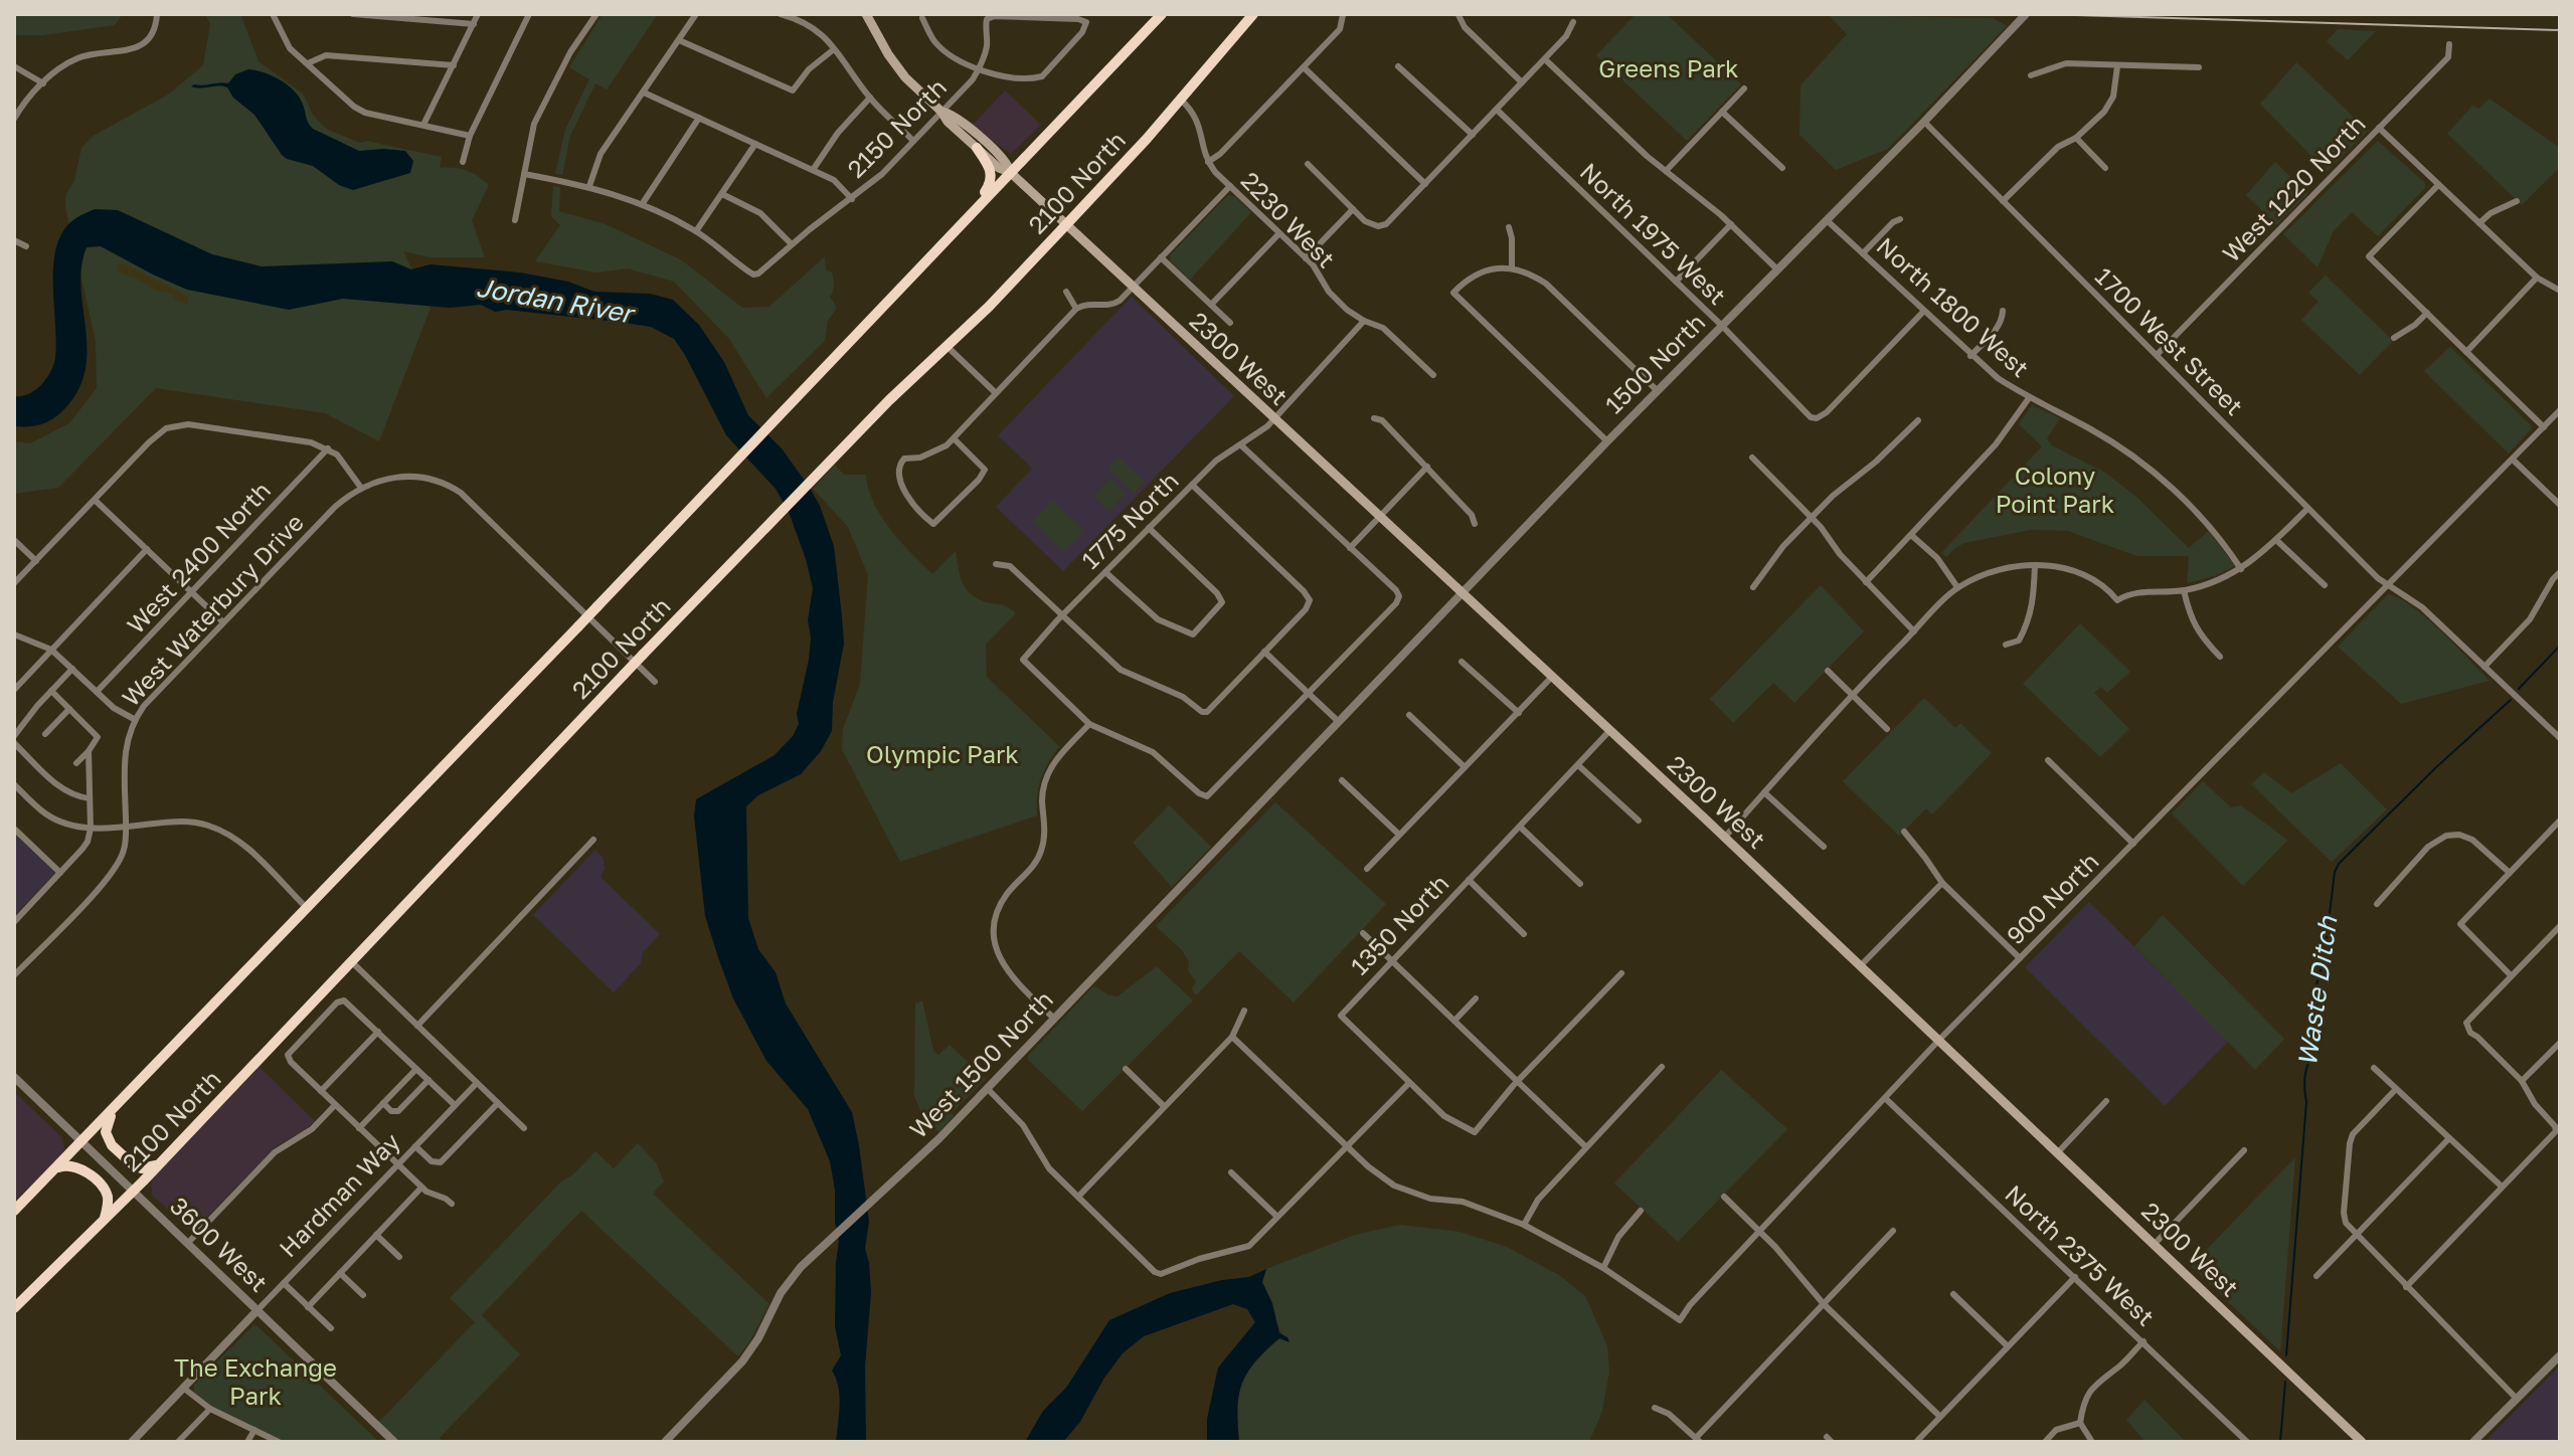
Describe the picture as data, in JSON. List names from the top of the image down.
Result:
{
  "streets": {
    "highway": ["2100 North"],
    "main road": ["2300 West"],
    "street": [
      "2150 North",
      "West 1220 North",
      "2230 West",
      "North 1975 West",
      "North 1800 West",
      "1700 West Street",
      "1500 North",
      "1775 North",
      "West 2400 North",
      "West Waterbury Drive",
      "900 North",
      "1350 North",
      "West 1500 North",
      "Hardman Way",
      "3600 West",
      "North 2375 West"
    ]
  },
  "crossings": [
    ["2100 North", "2230 West"],
    ["2100 North", "2300 West"],
    ["2100 North", "3600 West"],
    ["West 1220 North", "1700 West Street"],
    ["2230 West", "1775 North"],
    ["North 1975 West", "North 1800 West"],
    ["North 1975 West", "1500 North"],
    ["North 1800 West", "1500 North"],
    ["1700 West Street", "1500 North"],
    ["1700 West Street", "900 North"],
    ["2300 West", "1500 North"],
    ["2300 West", "1775 North"],
    ["2300 West", "900 North"],
    ["2300 West", "1350 North"],
    ["1500 North", "West 1500 North"],
    ["900 North", "North 2375 West"],
    ["Hardman Way", "3600 West"]
  ],
  "water": ["Jordan River", "Waste Ditch"],
  "parks": [
    "Greens Park",
    "Colony Point Park",
    "Olympic Park",
    "The Exchange Park"
  ]
}
